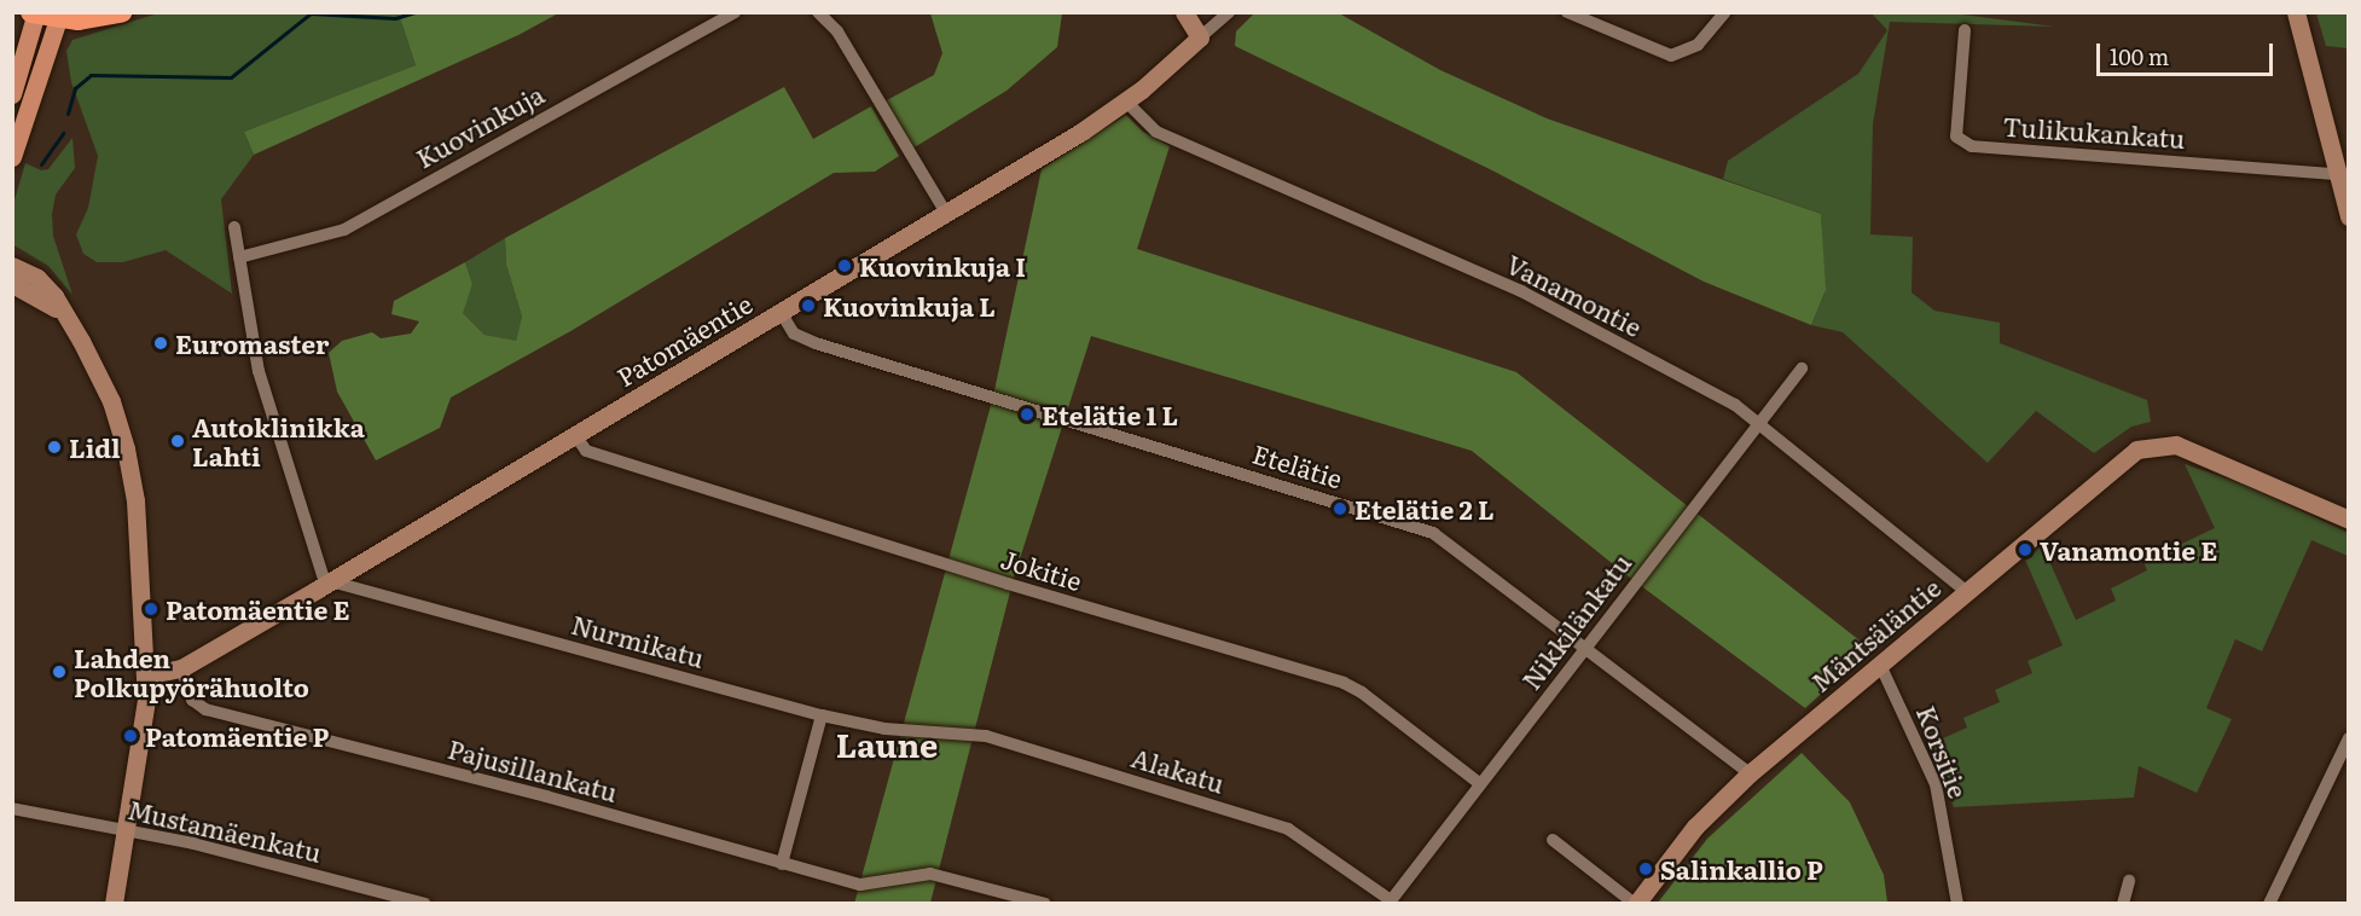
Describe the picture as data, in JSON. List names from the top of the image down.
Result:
{
  "streets": {
    "street": [
      "Kuovinkuja",
      "Tulikukankatu",
      "Vanamontie",
      "Patomäentie",
      "Etelätie",
      "Jokitie",
      "Nikkilänkatu",
      "Mäntsäläntie",
      "Nurmikatu",
      "Korsitie",
      "Pajusillankatu",
      "Alakatu",
      "Mustamäenkatu"
    ]
  },
  "crossings": [
    ["Vanamontie", "Patomäentie"],
    ["Vanamontie", "Nikkilänkatu"],
    ["Vanamontie", "Mäntsäläntie"],
    ["Patomäentie", "Etelätie"],
    ["Patomäentie", "Jokitie"],
    ["Patomäentie", "Nurmikatu"],
    ["Patomäentie", "Pajusillankatu"],
    ["Etelätie", "Nikkilänkatu"],
    ["Etelätie", "Mäntsäläntie"],
    ["Jokitie", "Nikkilänkatu"],
    ["Nikkilänkatu", "Alakatu"],
    ["Mäntsäläntie", "Korsitie"],
    ["Nurmikatu", "Alakatu"]
  ],
  "districts": ["Laune"],
  "places": [
    "Kuovinkuja I",
    "Kuovinkuja L",
    "Euromaster",
    "Etelätie 1 L",
    "Autoklinikka Lahti",
    "Lidl",
    "Etelätie 2 L",
    "Vanamontie E",
    "Patomäentie E",
    "Lahden Polkupyörähuolto",
    "Patomäentie P",
    "Salinkallio P"
  ],
  "scale_bar": "100 m"
}
